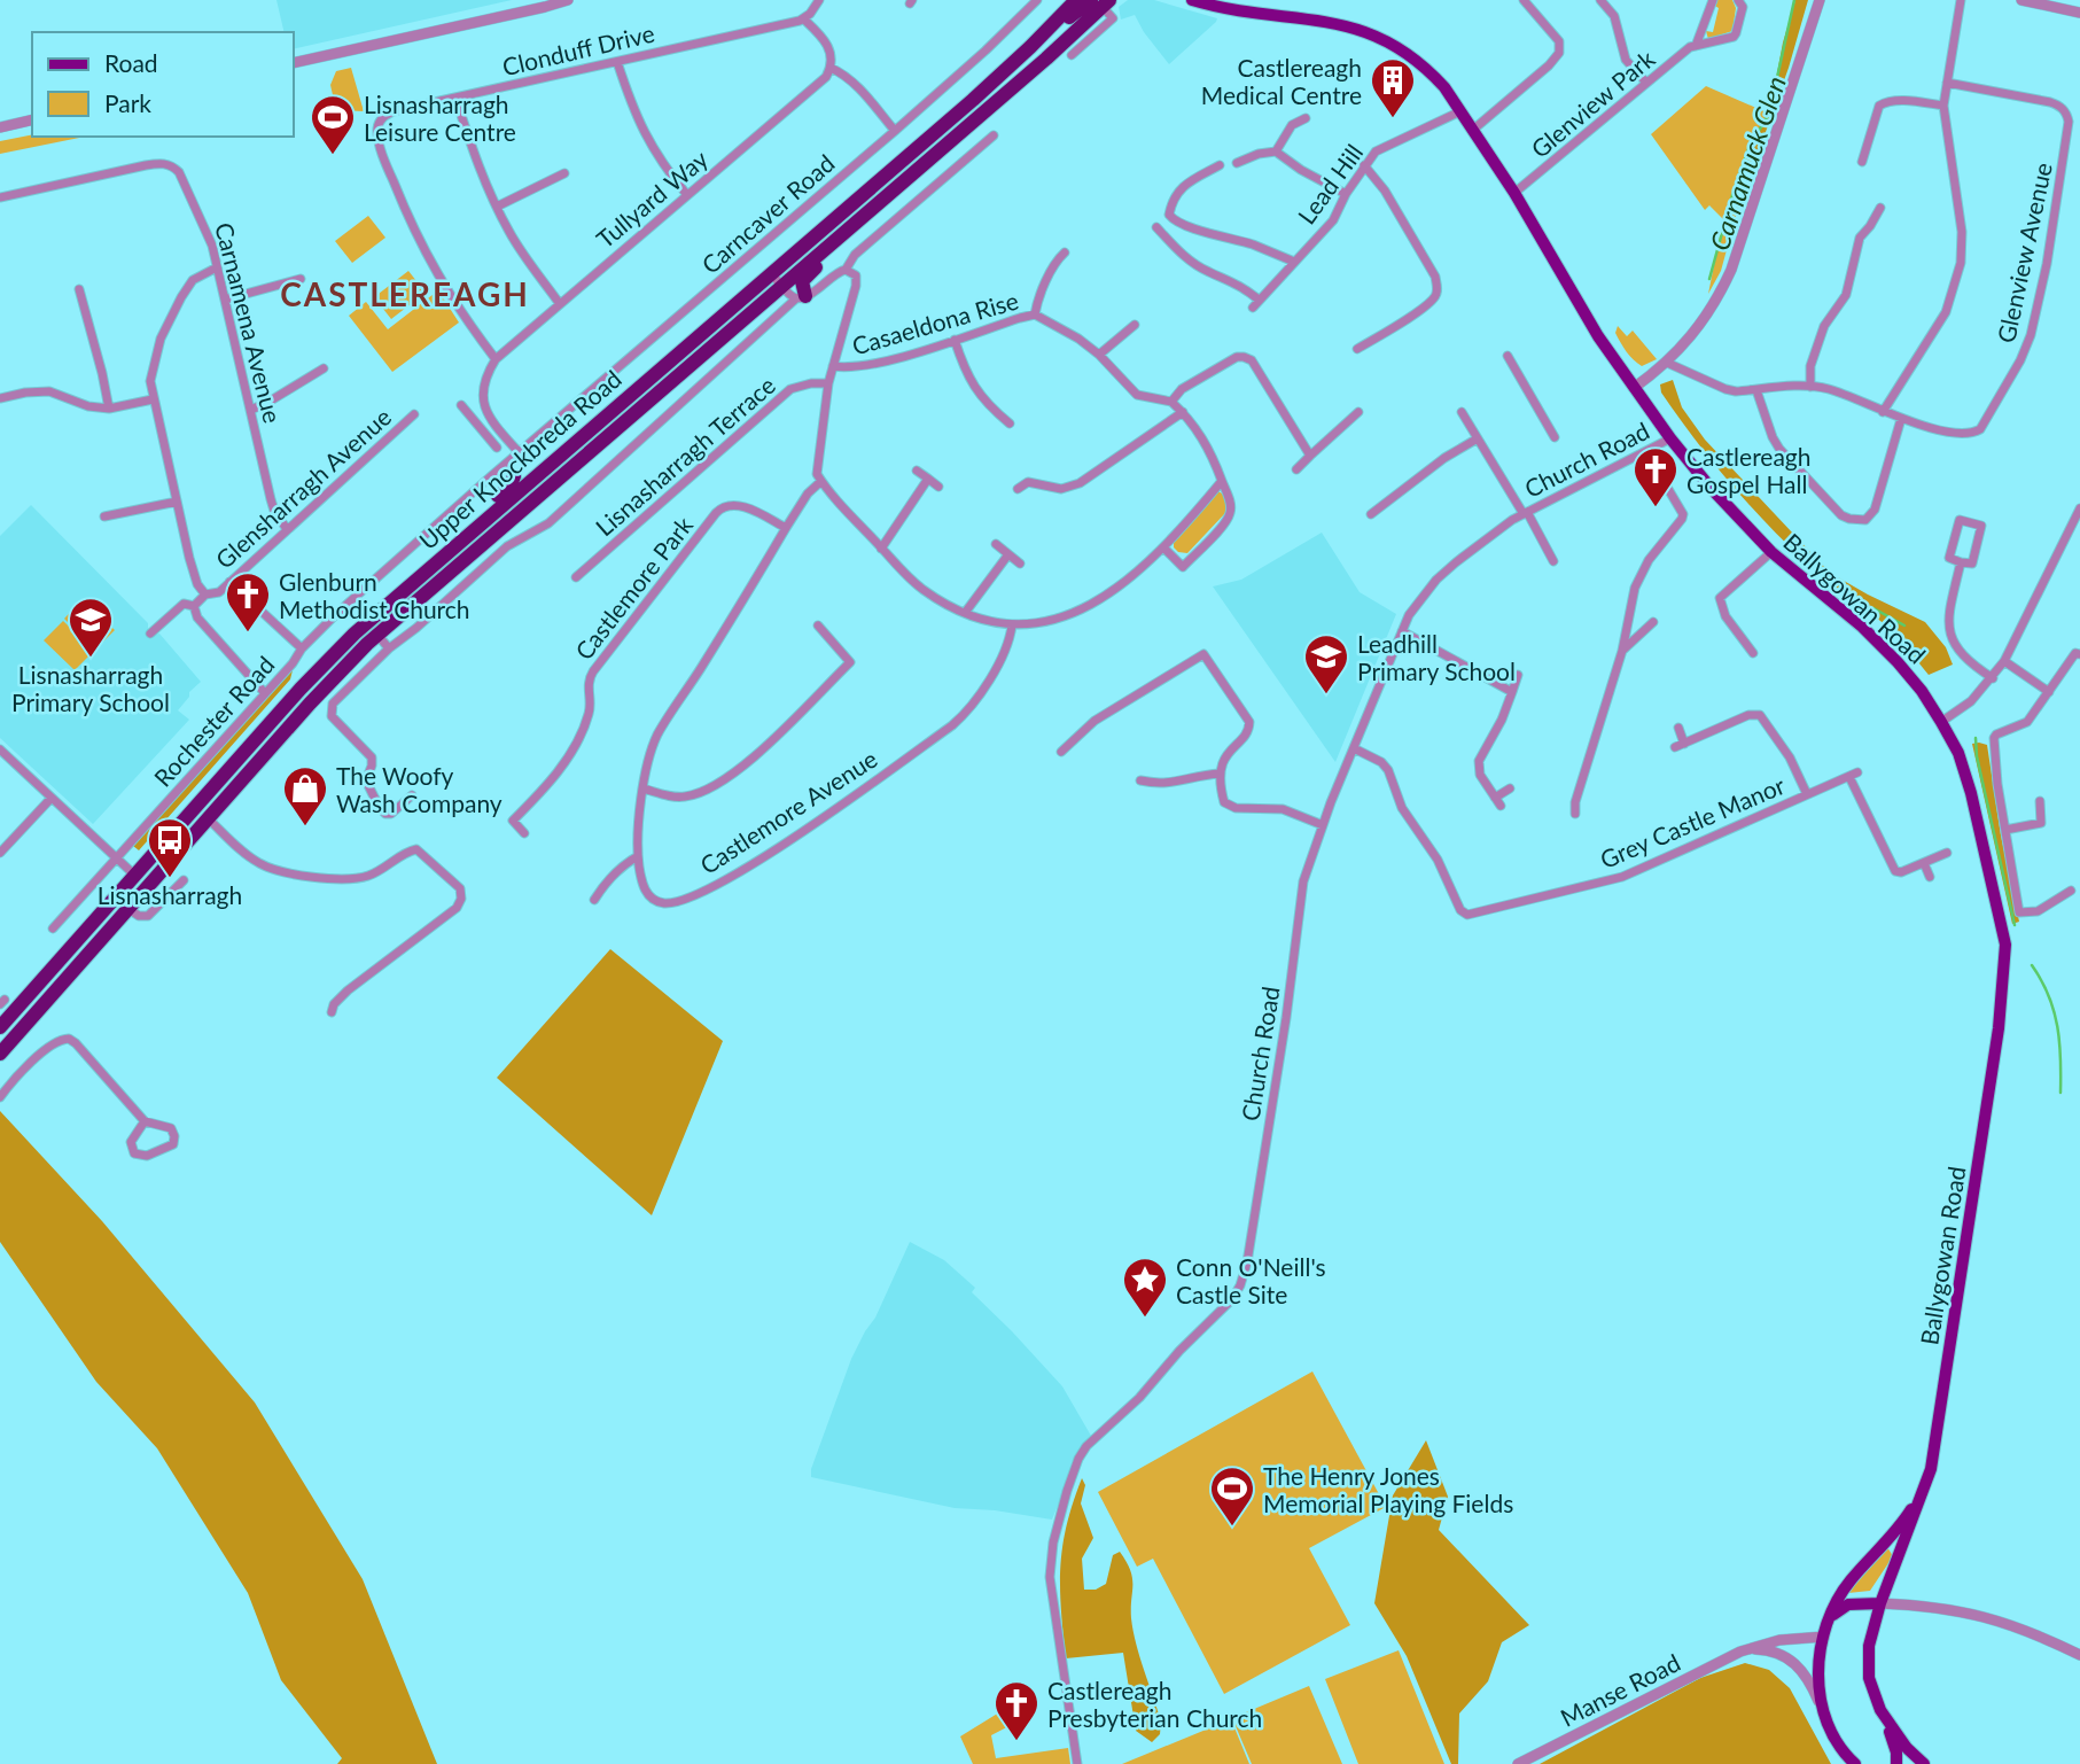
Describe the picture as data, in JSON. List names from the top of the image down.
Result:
{
  "streets": {
    "highway": ["Upper Knockbreda Road"],
    "main road": ["Ballygowan Road"],
    "street": [
      "Clonduff Drive",
      "Glenview Park",
      "Lead Hill",
      "Tullyard Way",
      "Carncaver Road",
      "Glenview Avenue",
      "Carnamena Avenue",
      "Casaeldona Rise",
      "Lisnasharragh Terrace",
      "Church Road",
      "Glensharragh Avenue",
      "Castlemore Park",
      "Rochester Road",
      "Castlemore Avenue",
      "Grey Castle Manor",
      "Manse Road"
    ]
  },
  "crossings": [
    ["Clonduff Drive", "Tullyard Way"],
    ["Glenview Park", "Ballygowan Road"],
    ["Lead Hill", "Ballygowan Road"],
    ["Carncaver Road", "Rochester Road"],
    ["Carnamena Avenue", "Glensharragh Avenue"],
    ["Upper Knockbreda Road", "Rochester Road"],
    ["Church Road", "Ballygowan Road"],
    ["Church Road", "Grey Castle Manor"],
    ["Castlemore Park", "Castlemore Avenue"],
    ["Ballygowan Road", "Manse Road"]
  ],
  "districts": ["CASTLEREAGH"],
  "water": ["Carnamuck Glen"],
  "places": {
    "building": ["Castlereagh Medical Centre"],
    "sports": ["Lisnasharragh Leisure Centre", "The Henry Jones Memorial Playing Fields"],
    "church": ["Castlereagh Gospel Hall", "Glenburn Methodist Church", "Castlereagh Presbyterian Church"],
    "school or university": ["Lisnasharragh Primary School", "Leadhill Primary School"],
    "shop": ["The Woofy Wash Company"],
    "bus stop": ["Lisnasharragh"],
    "place": ["Conn O'Neill's Castle Site"]
  },
  "legend": ["Road", "Park"]
}
